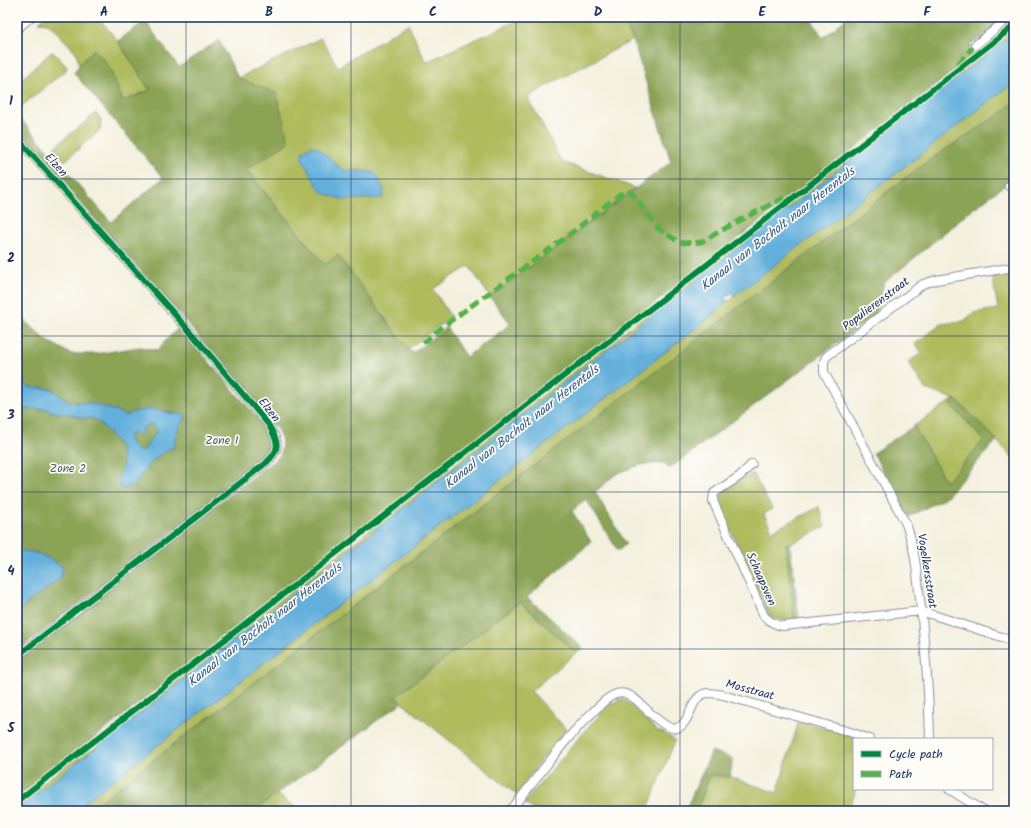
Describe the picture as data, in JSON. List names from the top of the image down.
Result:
{
  "streets": {
    "street": [
      "Elzen",
      "Populierenstraat",
      "Vogelkersstraat",
      "Schaapsven",
      "Mosstraat"
    ]
  },
  "crossings": [
    ["Populierenstraat", "Vogelkersstraat"],
    ["Vogelkersstraat", "Schaapsven"]
  ],
  "water": ["Kanaal van Bocholt naar Herentals"],
  "parks": ["Zone 1", "Zone 2"],
  "legend": ["Cycle path", "Path"],
  "grid": {
    "columns": [
      "A",
      "B",
      "C",
      "D",
      "E",
      "F"
    ],
    "rows": [
      "1",
      "2",
      "3",
      "4",
      "5"
    ]
  }
}
